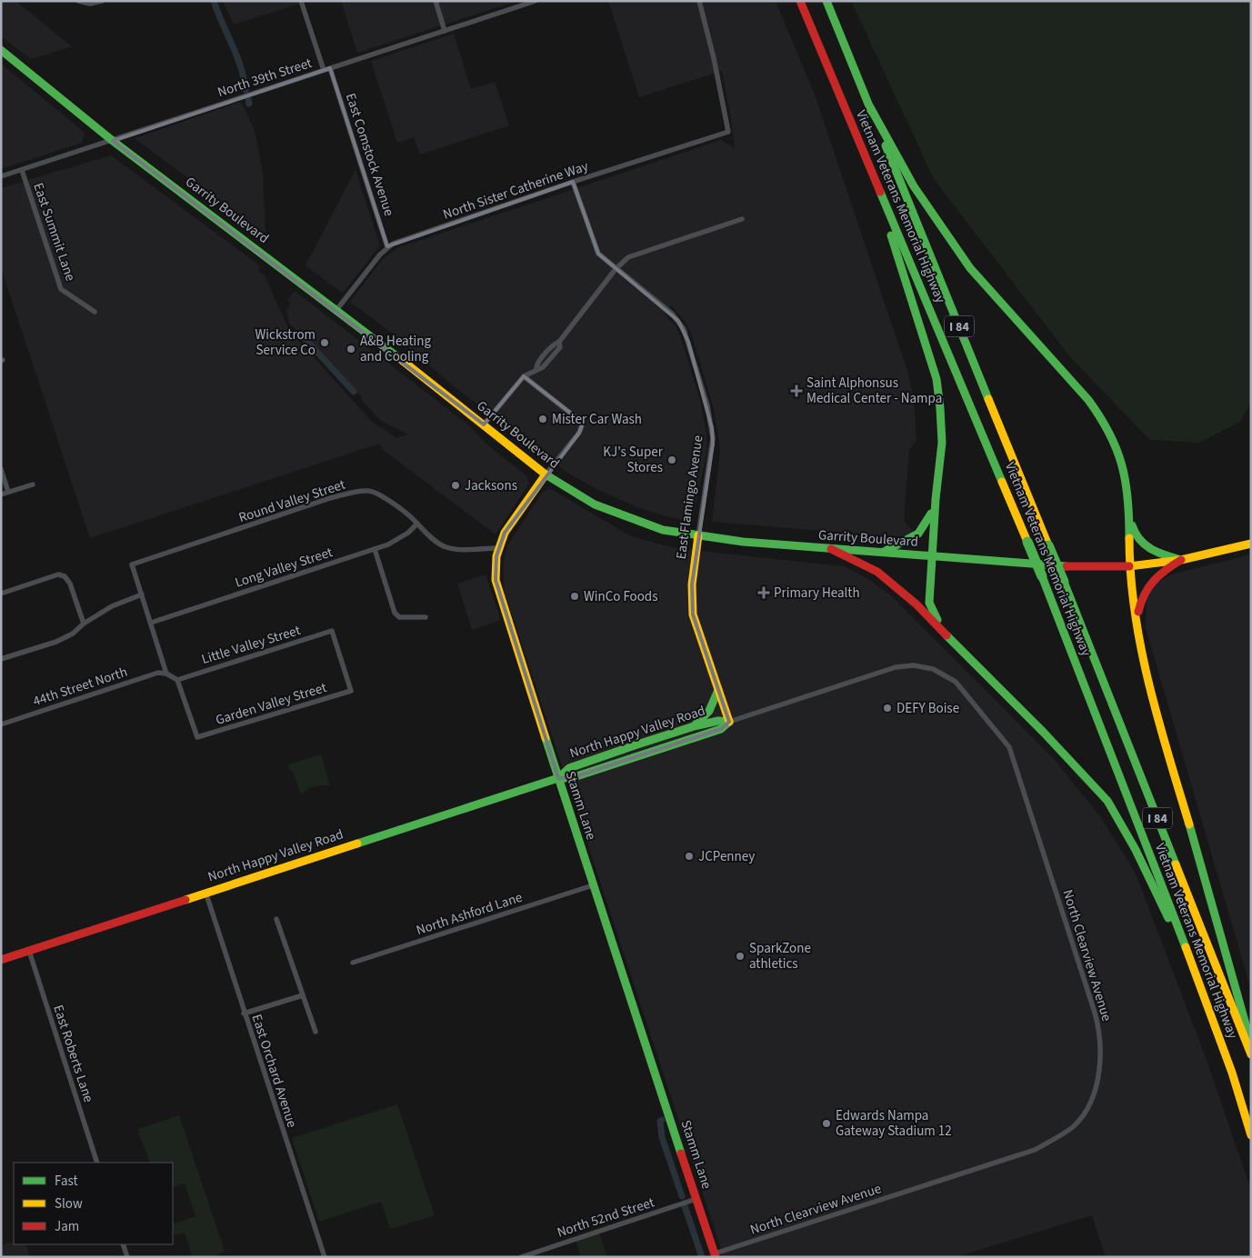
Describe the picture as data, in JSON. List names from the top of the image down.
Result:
{
  "streets": {
    "main road": [
      "Vietnam Veterans Memorial Highway",
      "Garrity Boulevard",
      "I 84",
      "East Flamingo Avenue",
      "North Happy Valley Road",
      "Stamm Lane"
    ],
    "street": [
      "North 39th Street",
      "East Comstock Avenue",
      "North Sister Catherine Way",
      "East Summit Lane",
      "Round Valley Street",
      "Long Valley Street",
      "Little Valley Street",
      "44th Street North",
      "Garden Valley Street",
      "North Ashford Lane",
      "North Clearview Avenue",
      "East Roberts Lane",
      "East Orchard Avenue",
      "North 52nd Street"
    ]
  },
  "crossings": [
    ["North 39th Street", "East Comstock Avenue"],
    ["North 39th Street", "Garrity Boulevard"],
    ["North 39th Street", "East Summit Lane"],
    ["East Comstock Avenue", "North Sister Catherine Way"],
    ["North Sister Catherine Way", "Garrity Boulevard"],
    ["North Sister Catherine Way", "East Flamingo Avenue"],
    ["Garrity Boulevard", "East Flamingo Avenue"],
    ["Garrity Boulevard", "Stamm Lane"],
    ["East Flamingo Avenue", "North Happy Valley Road"],
    ["Round Valley Street", "Long Valley Street"],
    ["Round Valley Street", "Stamm Lane"],
    ["Little Valley Street", "Garden Valley Street"],
    ["North Happy Valley Road", "Stamm Lane"],
    ["North Happy Valley Road", "North Clearview Avenue"],
    ["North Happy Valley Road", "East Roberts Lane"],
    ["North Happy Valley Road", "East Orchard Avenue"],
    ["Stamm Lane", "North Ashford Lane"],
    ["Stamm Lane", "North Clearview Avenue"],
    ["Stamm Lane", "North 52nd Street"]
  ],
  "places": {
    "other": [
      "Wickstrom Service Co",
      "A&B Heating and Cooling",
      "Mister Car Wash",
      "KJ's Super Stores",
      "Jacksons",
      "WinCo Foods",
      "DEFY Boise",
      "JCPenney",
      "SparkZone athletics",
      "Edwards Nampa Gateway Stadium 12"
    ],
    "health": ["Saint Alphonsus Medical Center - Nampa", "Primary Health"]
  },
  "legend": ["Fast", "Slow", "Jam"]
}
